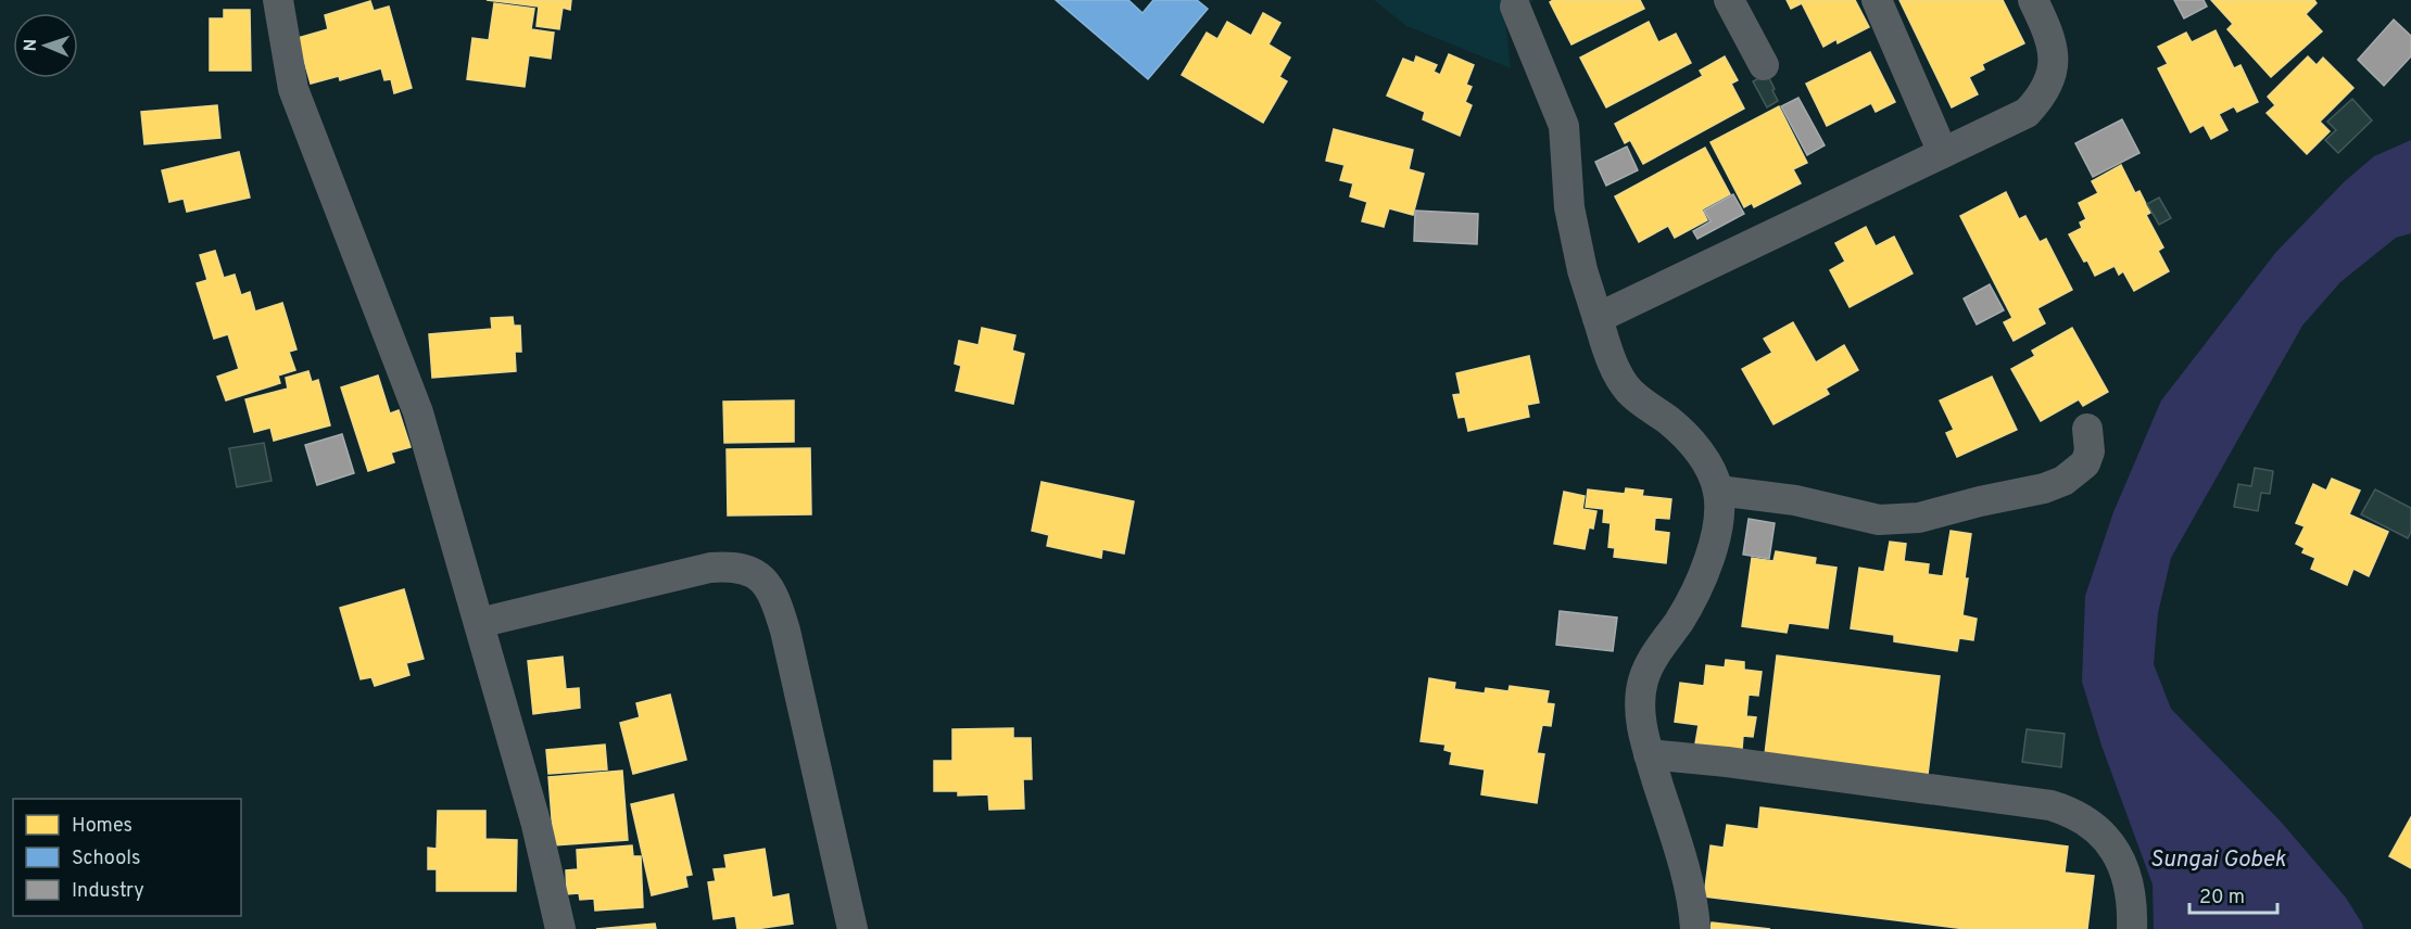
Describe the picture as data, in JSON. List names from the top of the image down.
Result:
{
  "water": ["Sungai Gobek"],
  "legend": ["Homes", "Schools", "Industry"],
  "scale_bar": "20 m",
  "north": "left"
}
